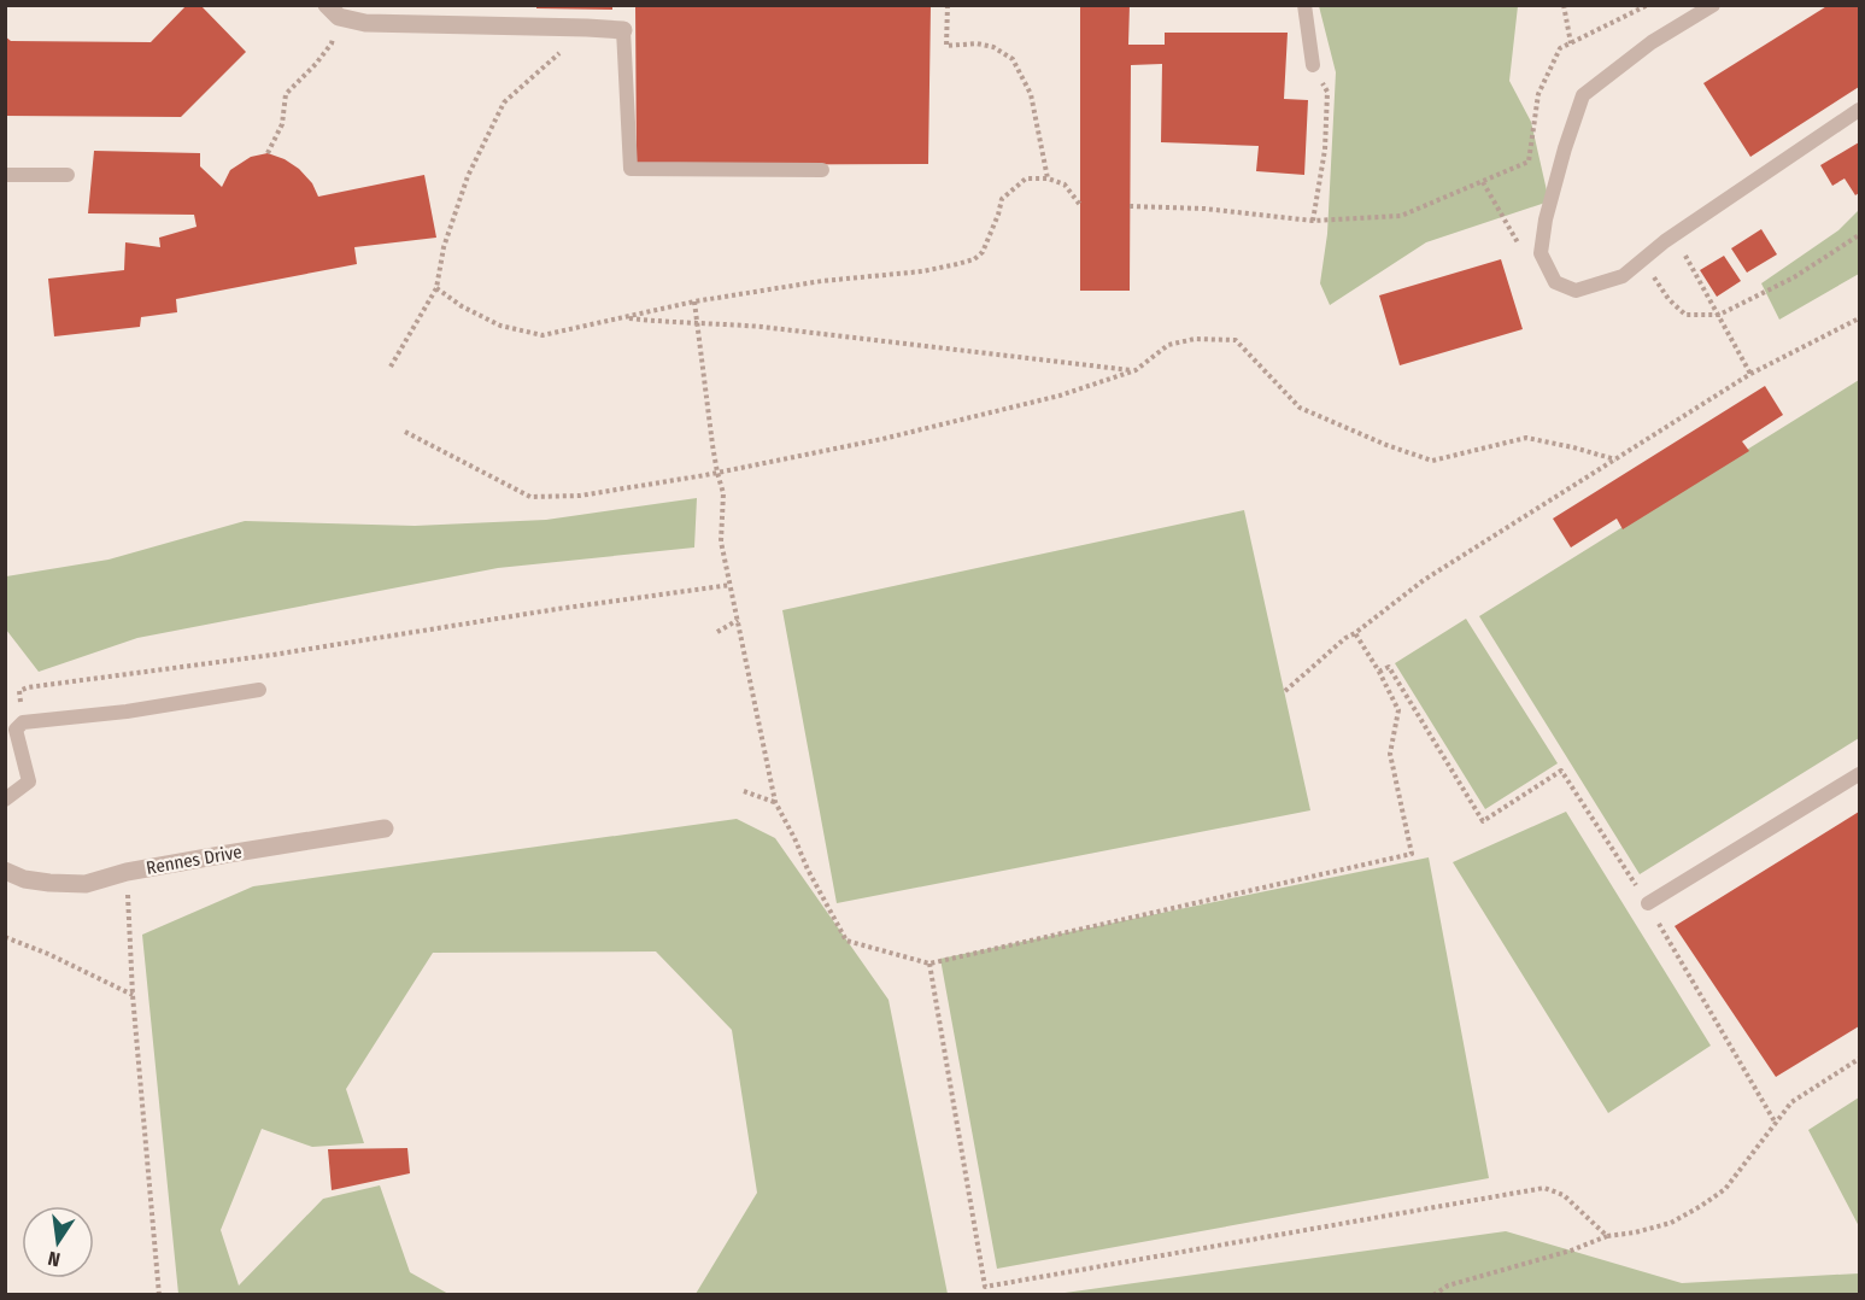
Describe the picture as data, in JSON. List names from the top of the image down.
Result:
{
  "streets": {
    "street": ["Rennes Drive"]
  },
  "north": "bottom"
}
